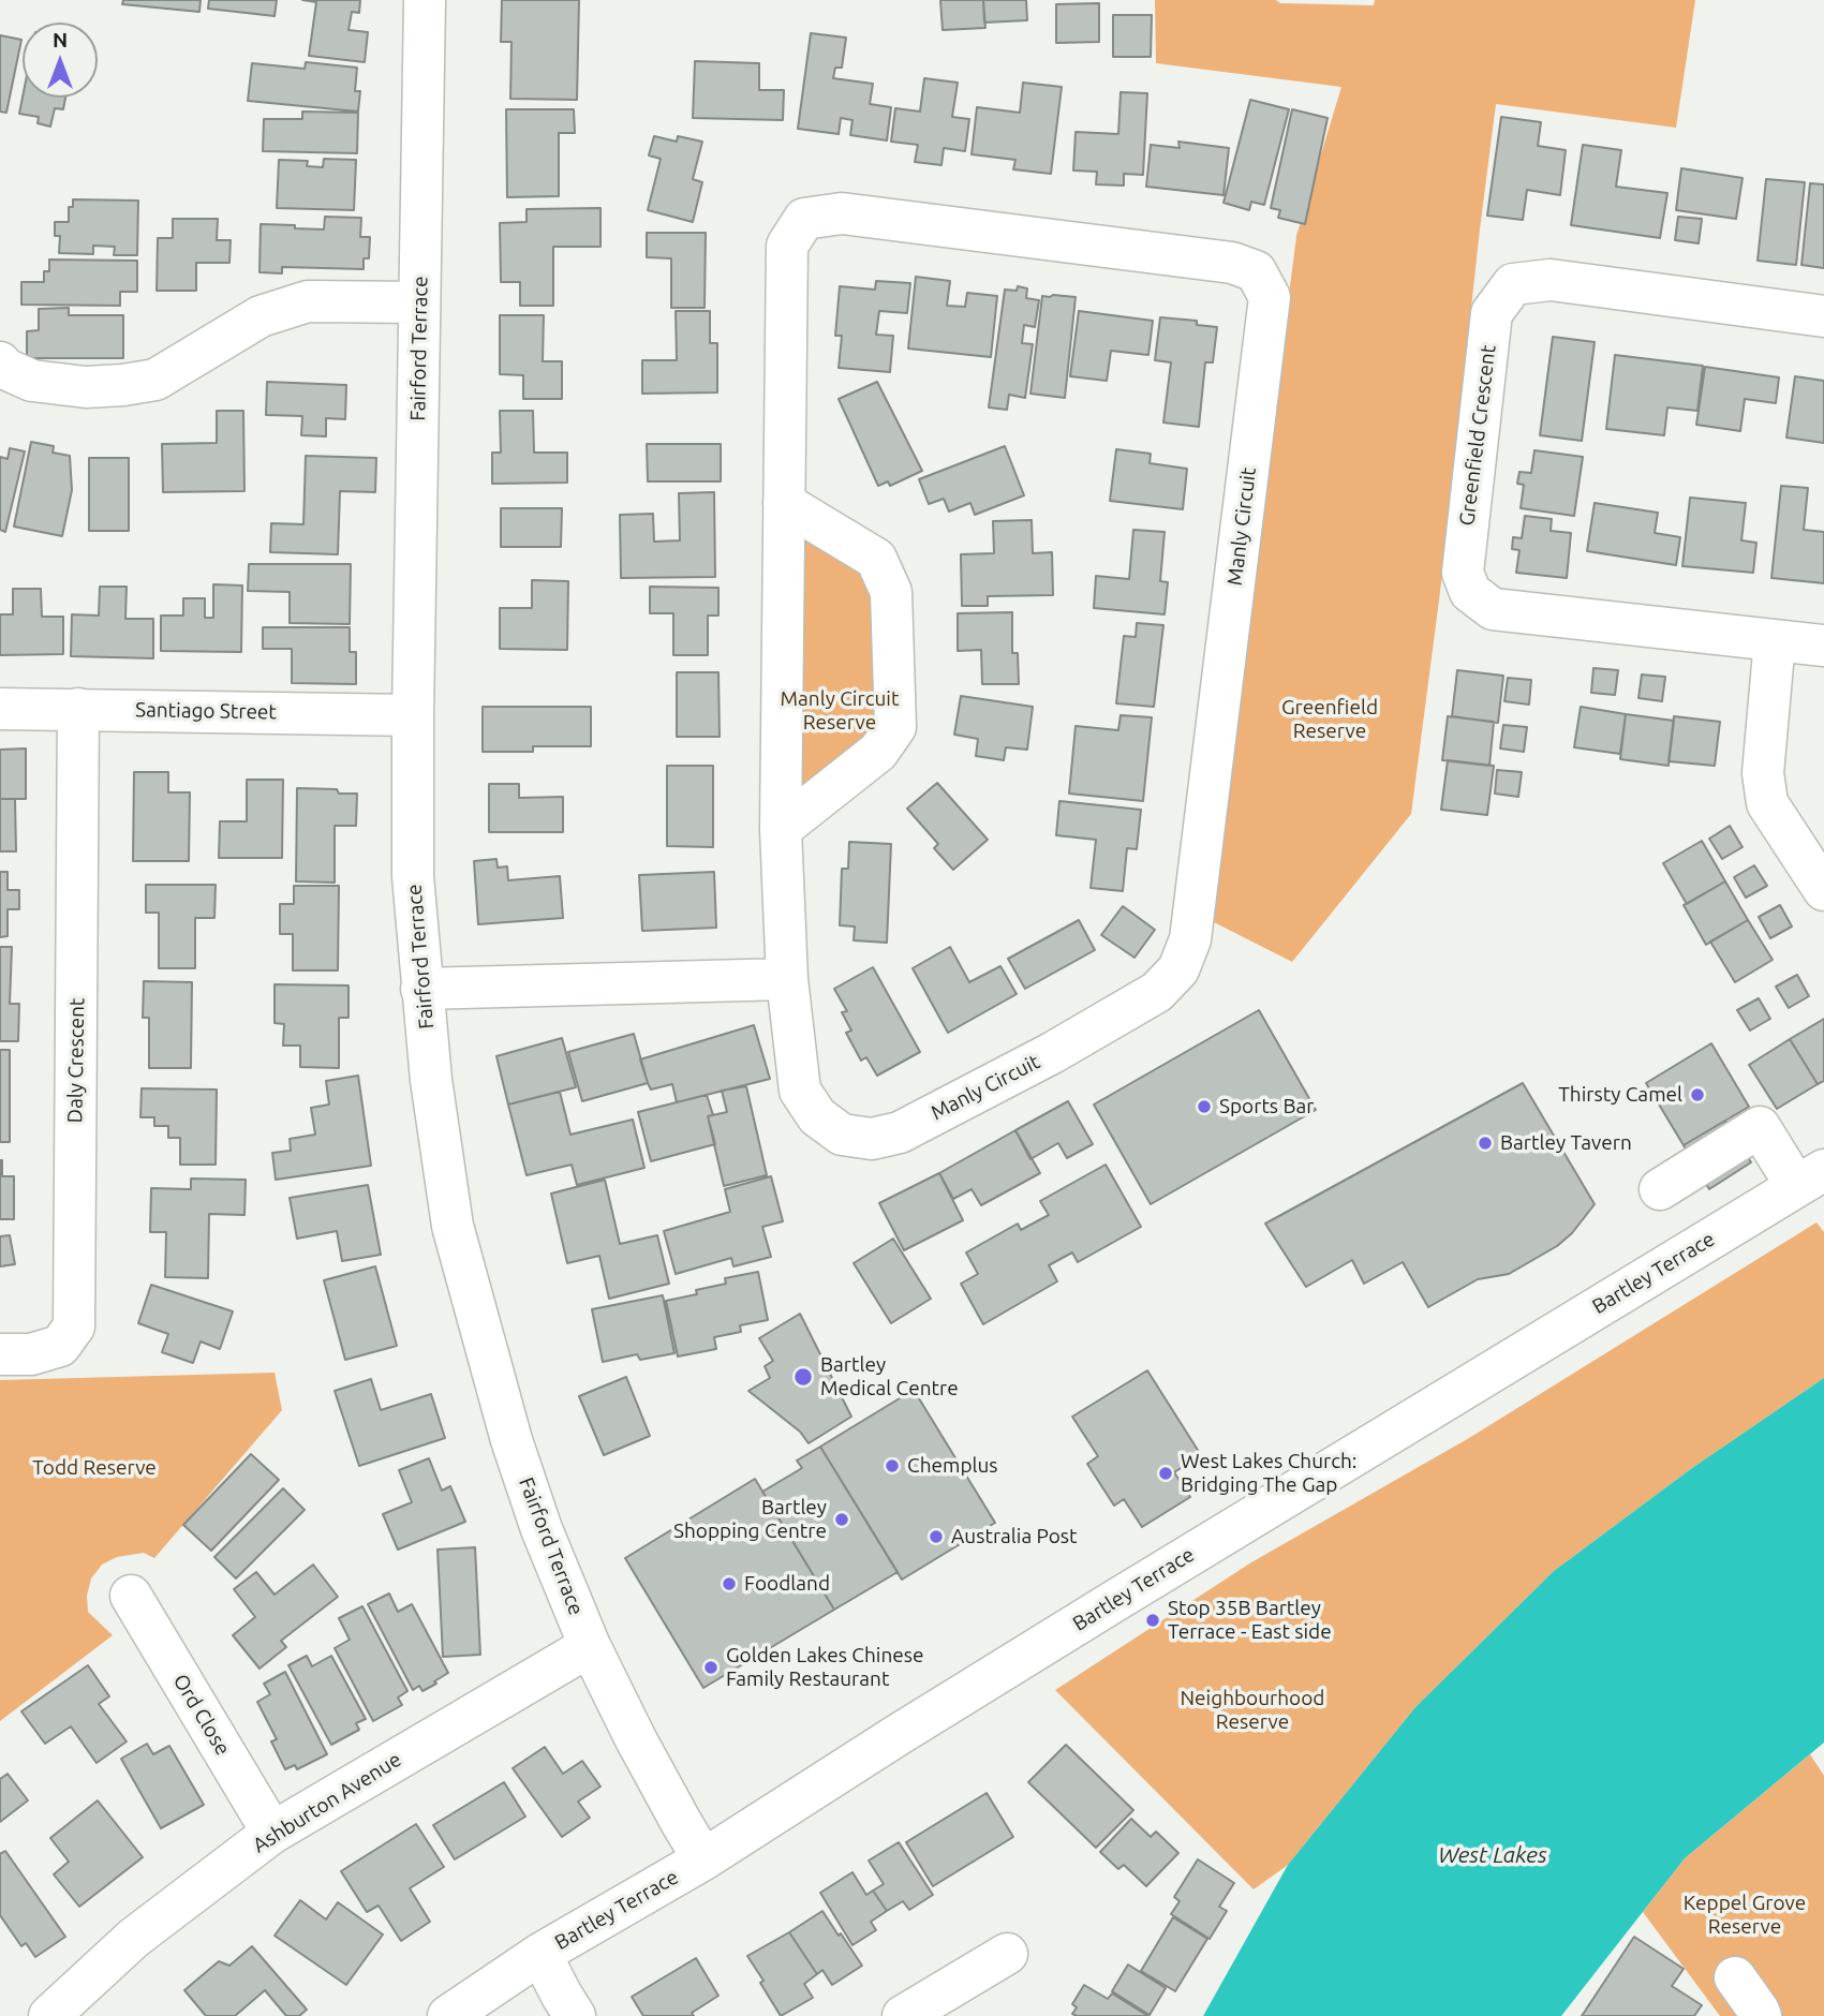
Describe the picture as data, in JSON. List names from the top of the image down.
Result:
{
  "streets": {
    "street": [
      "Fairford Terrace",
      "Greenfield Crescent",
      "Manly Circuit",
      "Santiago Street",
      "Daly Crescent",
      "Bartley Terrace",
      "Ord Close",
      "Ashburton Avenue"
    ]
  },
  "crossings": [
    ["Fairford Terrace", "Santiago Street"],
    ["Fairford Terrace", "Bartley Terrace"],
    ["Fairford Terrace", "Ashburton Avenue"],
    ["Santiago Street", "Daly Crescent"],
    ["Ord Close", "Ashburton Avenue"]
  ],
  "water": ["West Lakes"],
  "parks": [
    "Manly Circuit Reserve",
    "Greenfield Reserve",
    "Todd Reserve",
    "Neighbourhood Reserve",
    "Keppel Grove Reserve"
  ],
  "places": [
    "Thirsty Camel",
    "Sports Bar",
    "Bartley Tavern",
    "Bartley Medical Centre",
    "Chemplus",
    "West Lakes Church: Bridging The Gap",
    "Bartley Shopping Centre",
    "Australia Post",
    "Foodland",
    "Stop 35B Bartley Terrace - East side",
    "Golden Lakes Chinese Family Restaurant"
  ],
  "north": "top"
}
